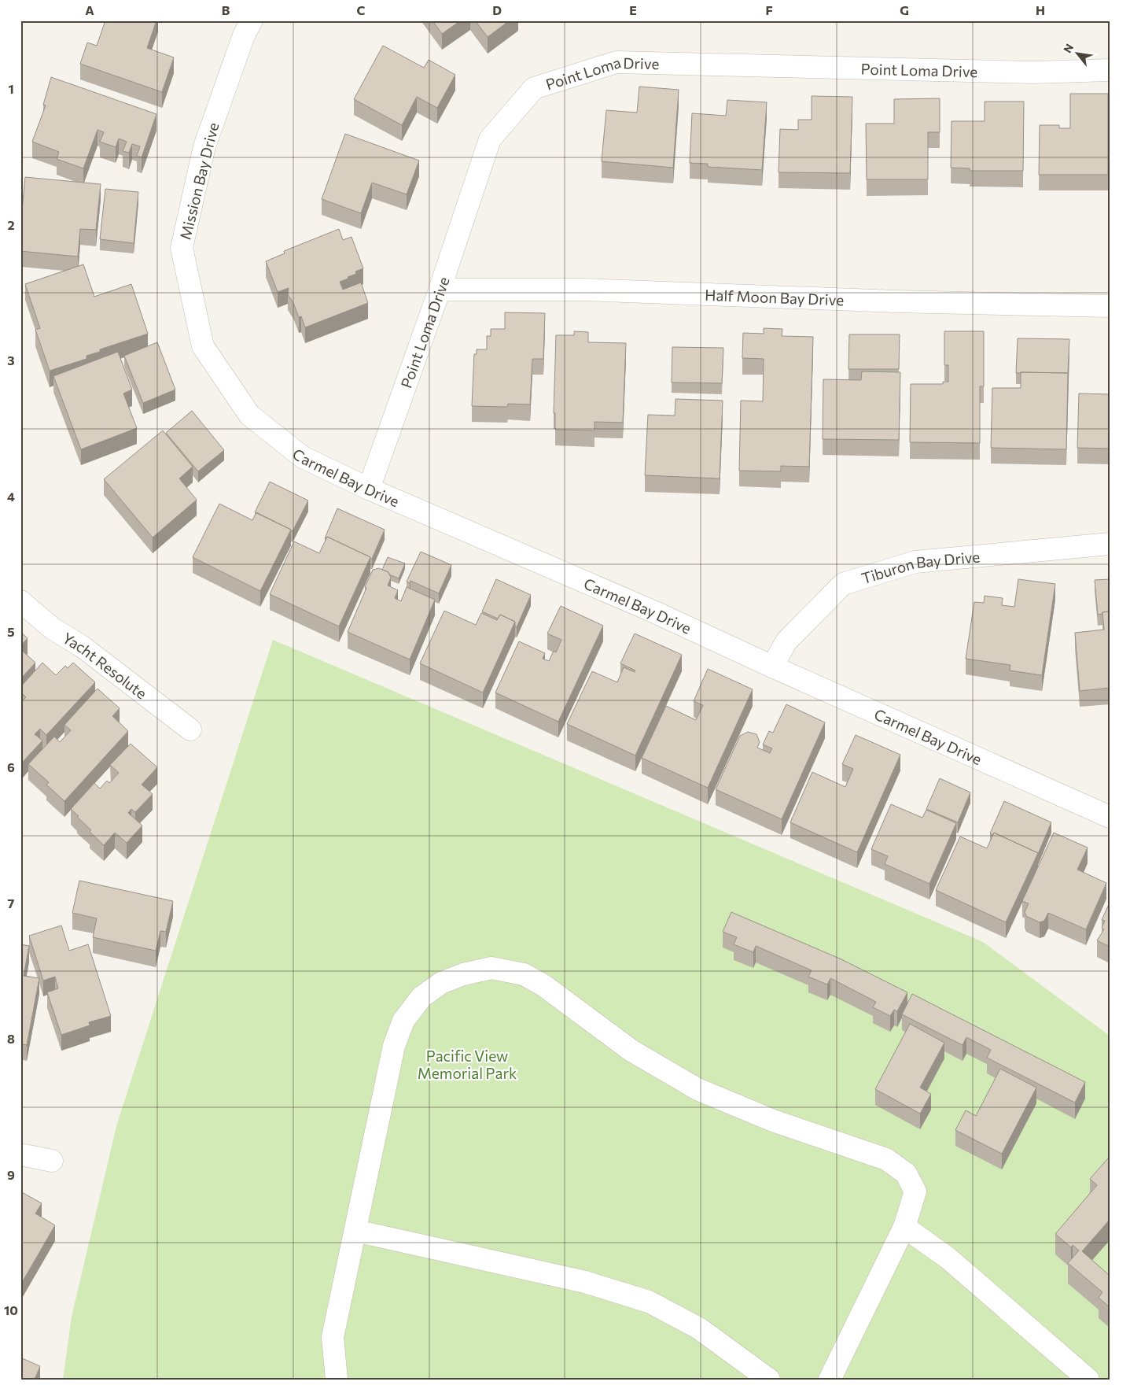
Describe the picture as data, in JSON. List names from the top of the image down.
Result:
{
  "streets": {
    "street": [
      "Point Loma Drive",
      "Mission Bay Drive",
      "Half Moon Bay Drive",
      "Carmel Bay Drive",
      "Tiburon Bay Drive",
      "Yacht Resolute"
    ]
  },
  "crossings": [
    ["Point Loma Drive", "Half Moon Bay Drive"],
    ["Point Loma Drive", "Carmel Bay Drive"],
    ["Mission Bay Drive", "Carmel Bay Drive"],
    ["Carmel Bay Drive", "Tiburon Bay Drive"]
  ],
  "parks": ["Pacific View Memorial Park"],
  "north": "top left",
  "grid": {
    "columns": [
      "A",
      "B",
      "C",
      "D",
      "E",
      "F",
      "G",
      "H"
    ],
    "rows": [
      "1",
      "2",
      "3",
      "4",
      "5",
      "6",
      "7",
      "8",
      "9",
      "10"
    ]
  }
}
